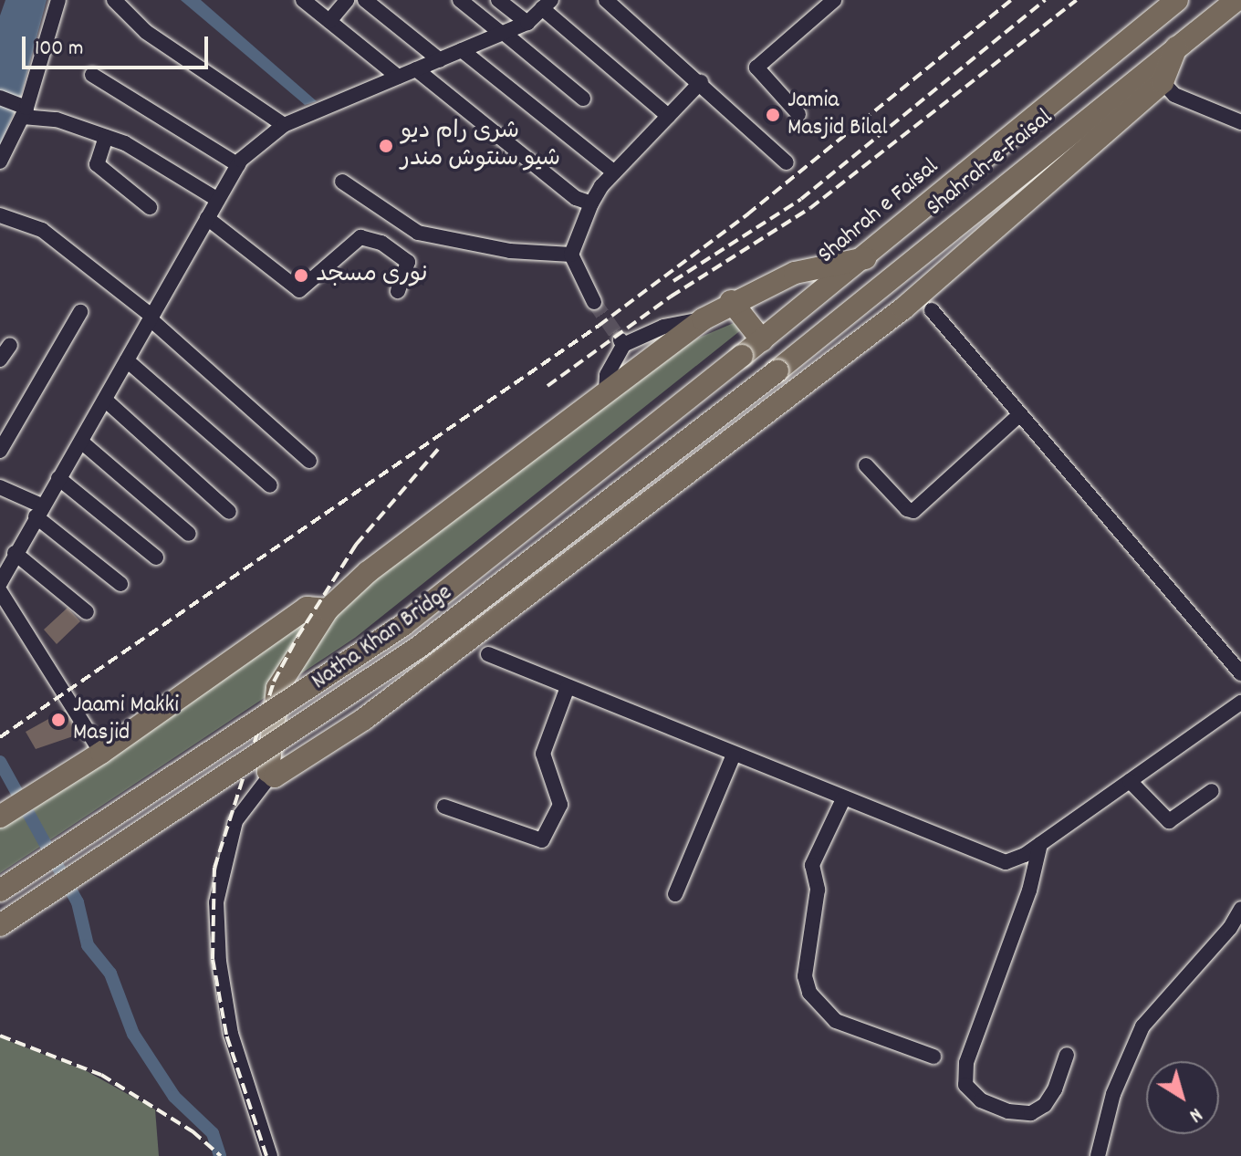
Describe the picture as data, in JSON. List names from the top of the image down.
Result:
{
  "streets": {
    "highway": ["Shahrah-e-Faisal", "Shahrah e Faisal", "Natha Khan Bridge"]
  },
  "crossings": [
    ["Shahrah-e-Faisal", "Shahrah e Faisal"],
    ["Shahrah-e-Faisal", "Natha Khan Bridge"],
    ["Shahrah e Faisal", "Natha Khan Bridge"]
  ],
  "places": [
    "Jamia Masjid Bilal",
    "شری رام دیو شیو سنتوش مندر",
    "نوری مسجد",
    "Jaami Makki Masjid"
  ],
  "scale_bar": "100 m",
  "north": "bottom right"
}
